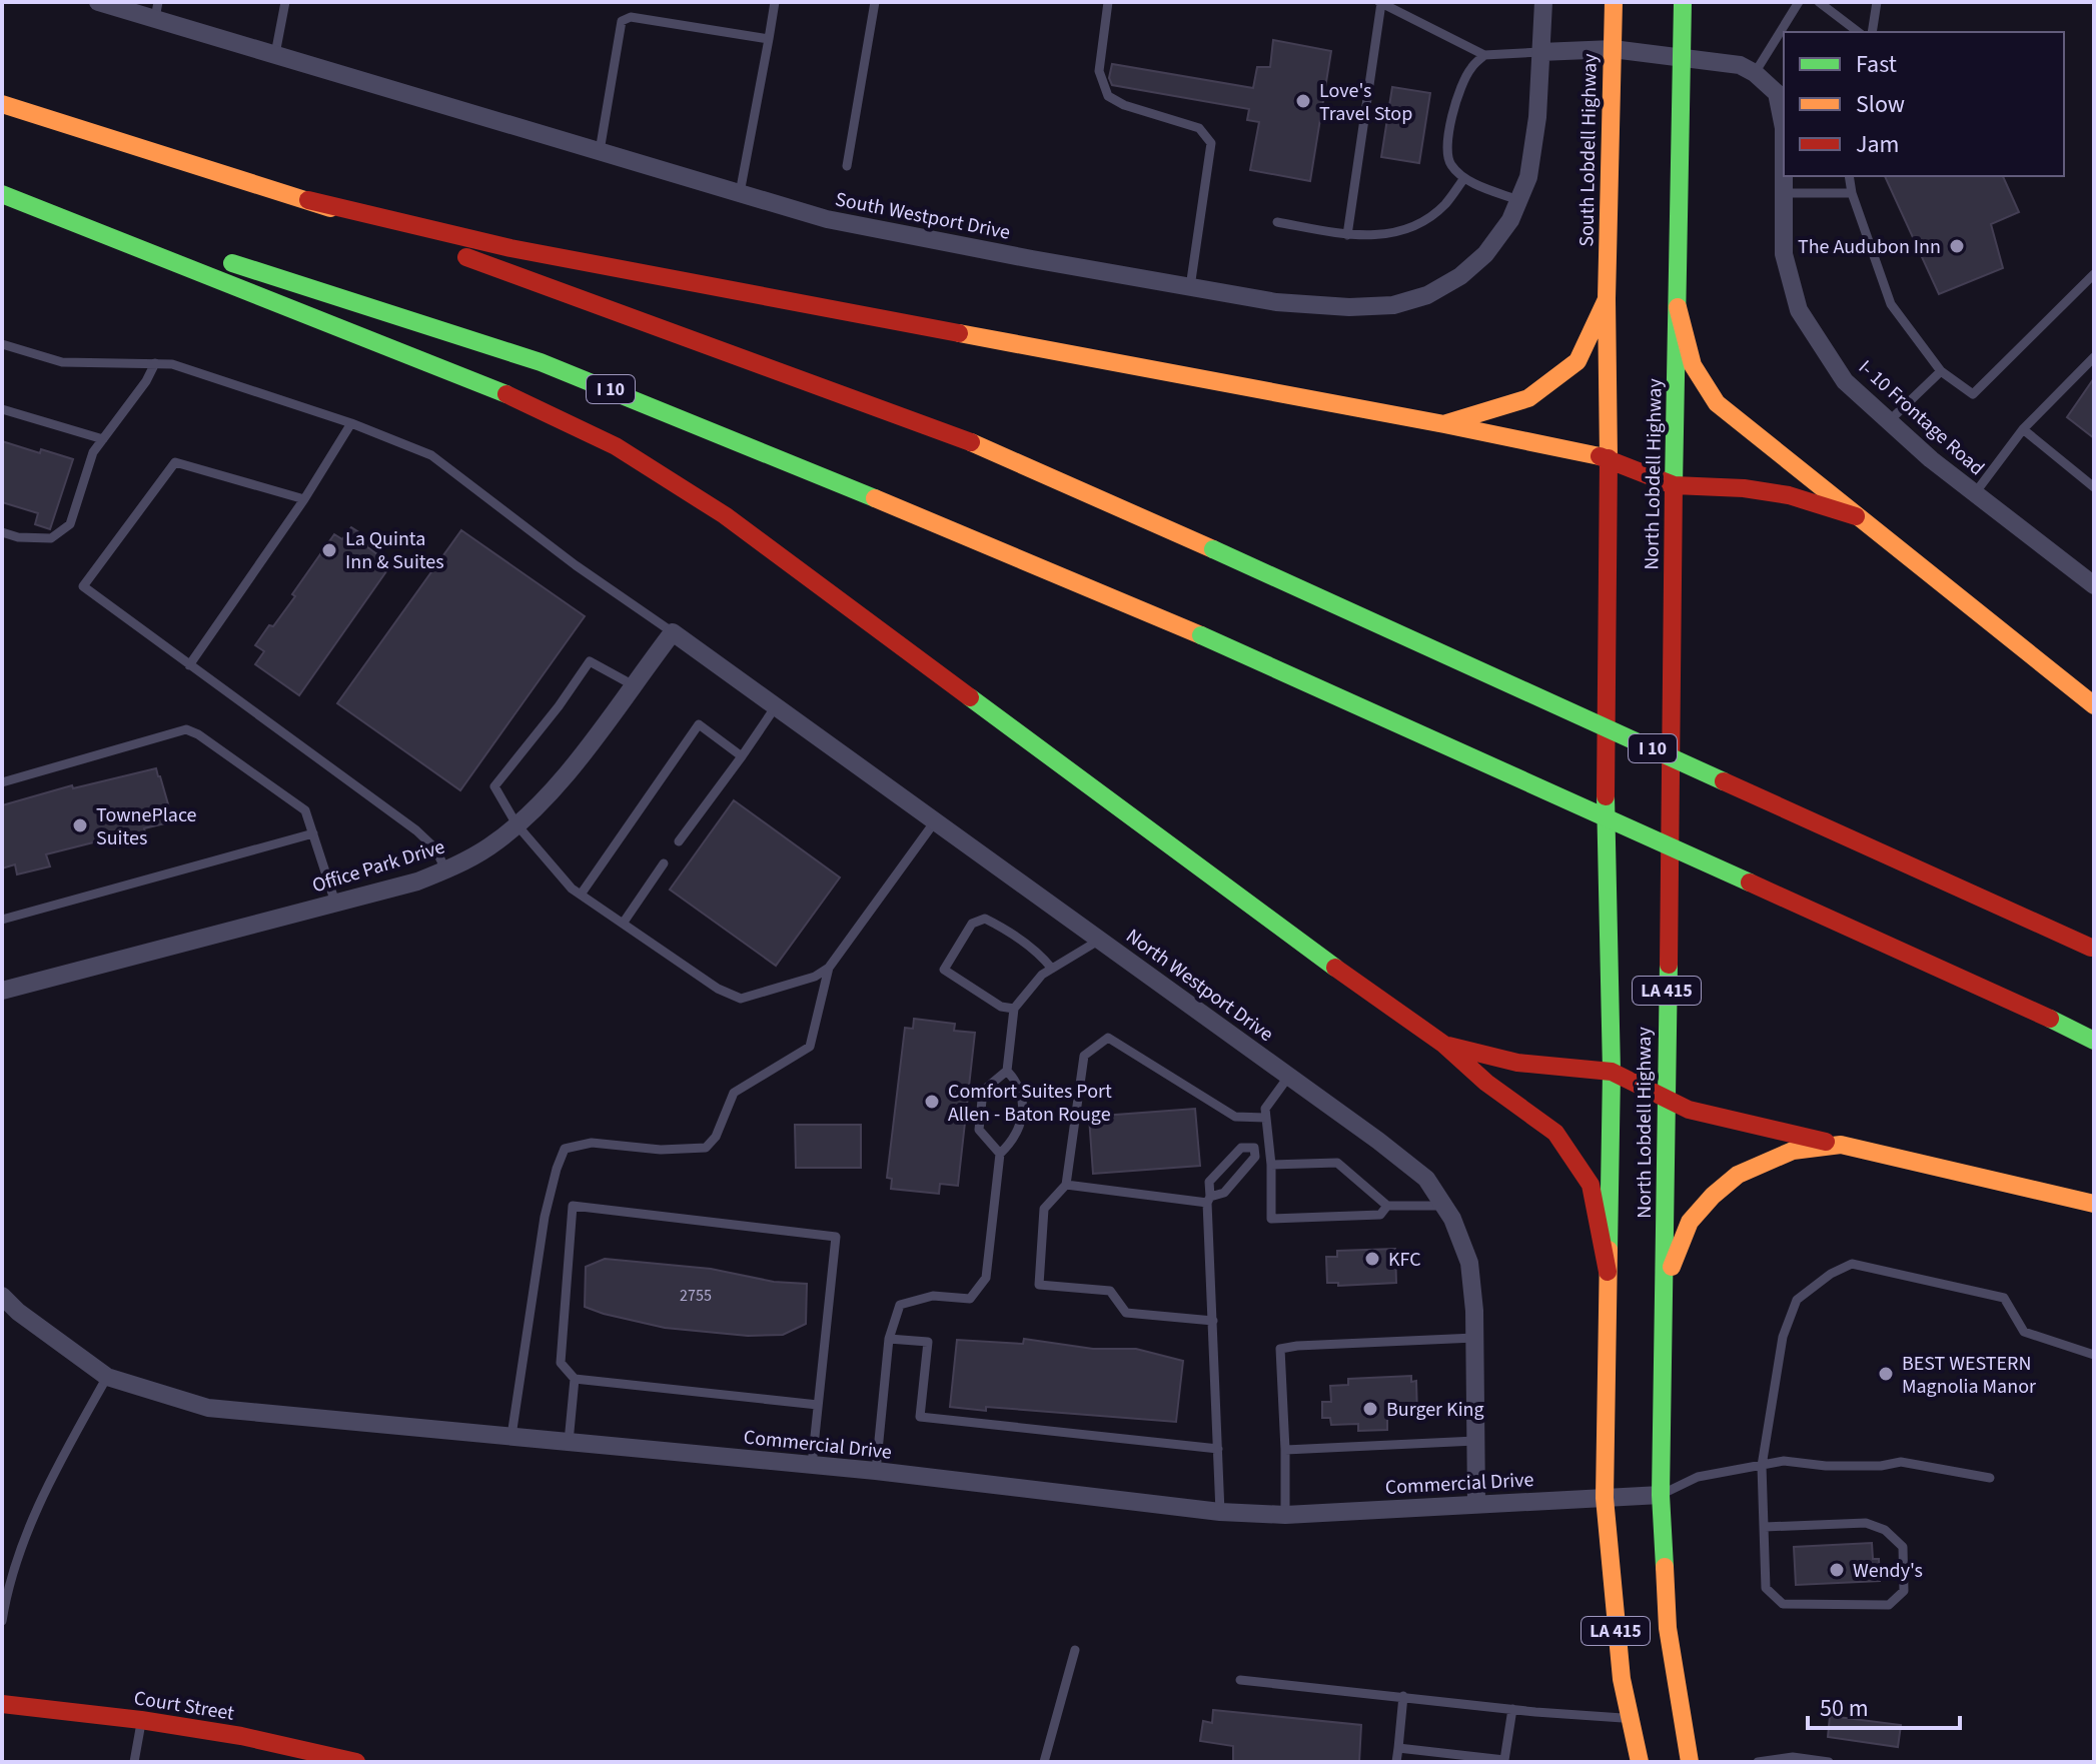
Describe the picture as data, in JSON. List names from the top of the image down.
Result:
{
  "streets": {
    "main road": [
      "South Lobdell Highway",
      "I 10",
      "North Lobdell Highway",
      "LA 415",
      "Court Street"
    ],
    "street": [
      "South Westport Drive",
      "I- 10 Frontage Road",
      "Office Park Drive",
      "North Westport Drive",
      "Commercial Drive"
    ]
  },
  "crossings": [
    ["South Lobdell Highway", "LA 415"],
    ["North Lobdell Highway", "LA 415"],
    ["North Lobdell Highway", "Commercial Drive"],
    ["Office Park Drive", "North Westport Drive"],
    ["North Westport Drive", "Commercial Drive"]
  ],
  "places": [
    "Love's Travel Stop",
    "The Audubon Inn",
    "La Quinta Inn & Suites",
    "TownePlace Suites",
    "Comfort Suites Port Allen - Baton Rouge",
    "KFC",
    "BEST WESTERN Magnolia Manor",
    "Burger King",
    "Wendy's"
  ],
  "house_numbers": ["2755"],
  "legend": ["Fast", "Slow", "Jam"],
  "scale_bar": "50 m"
}
